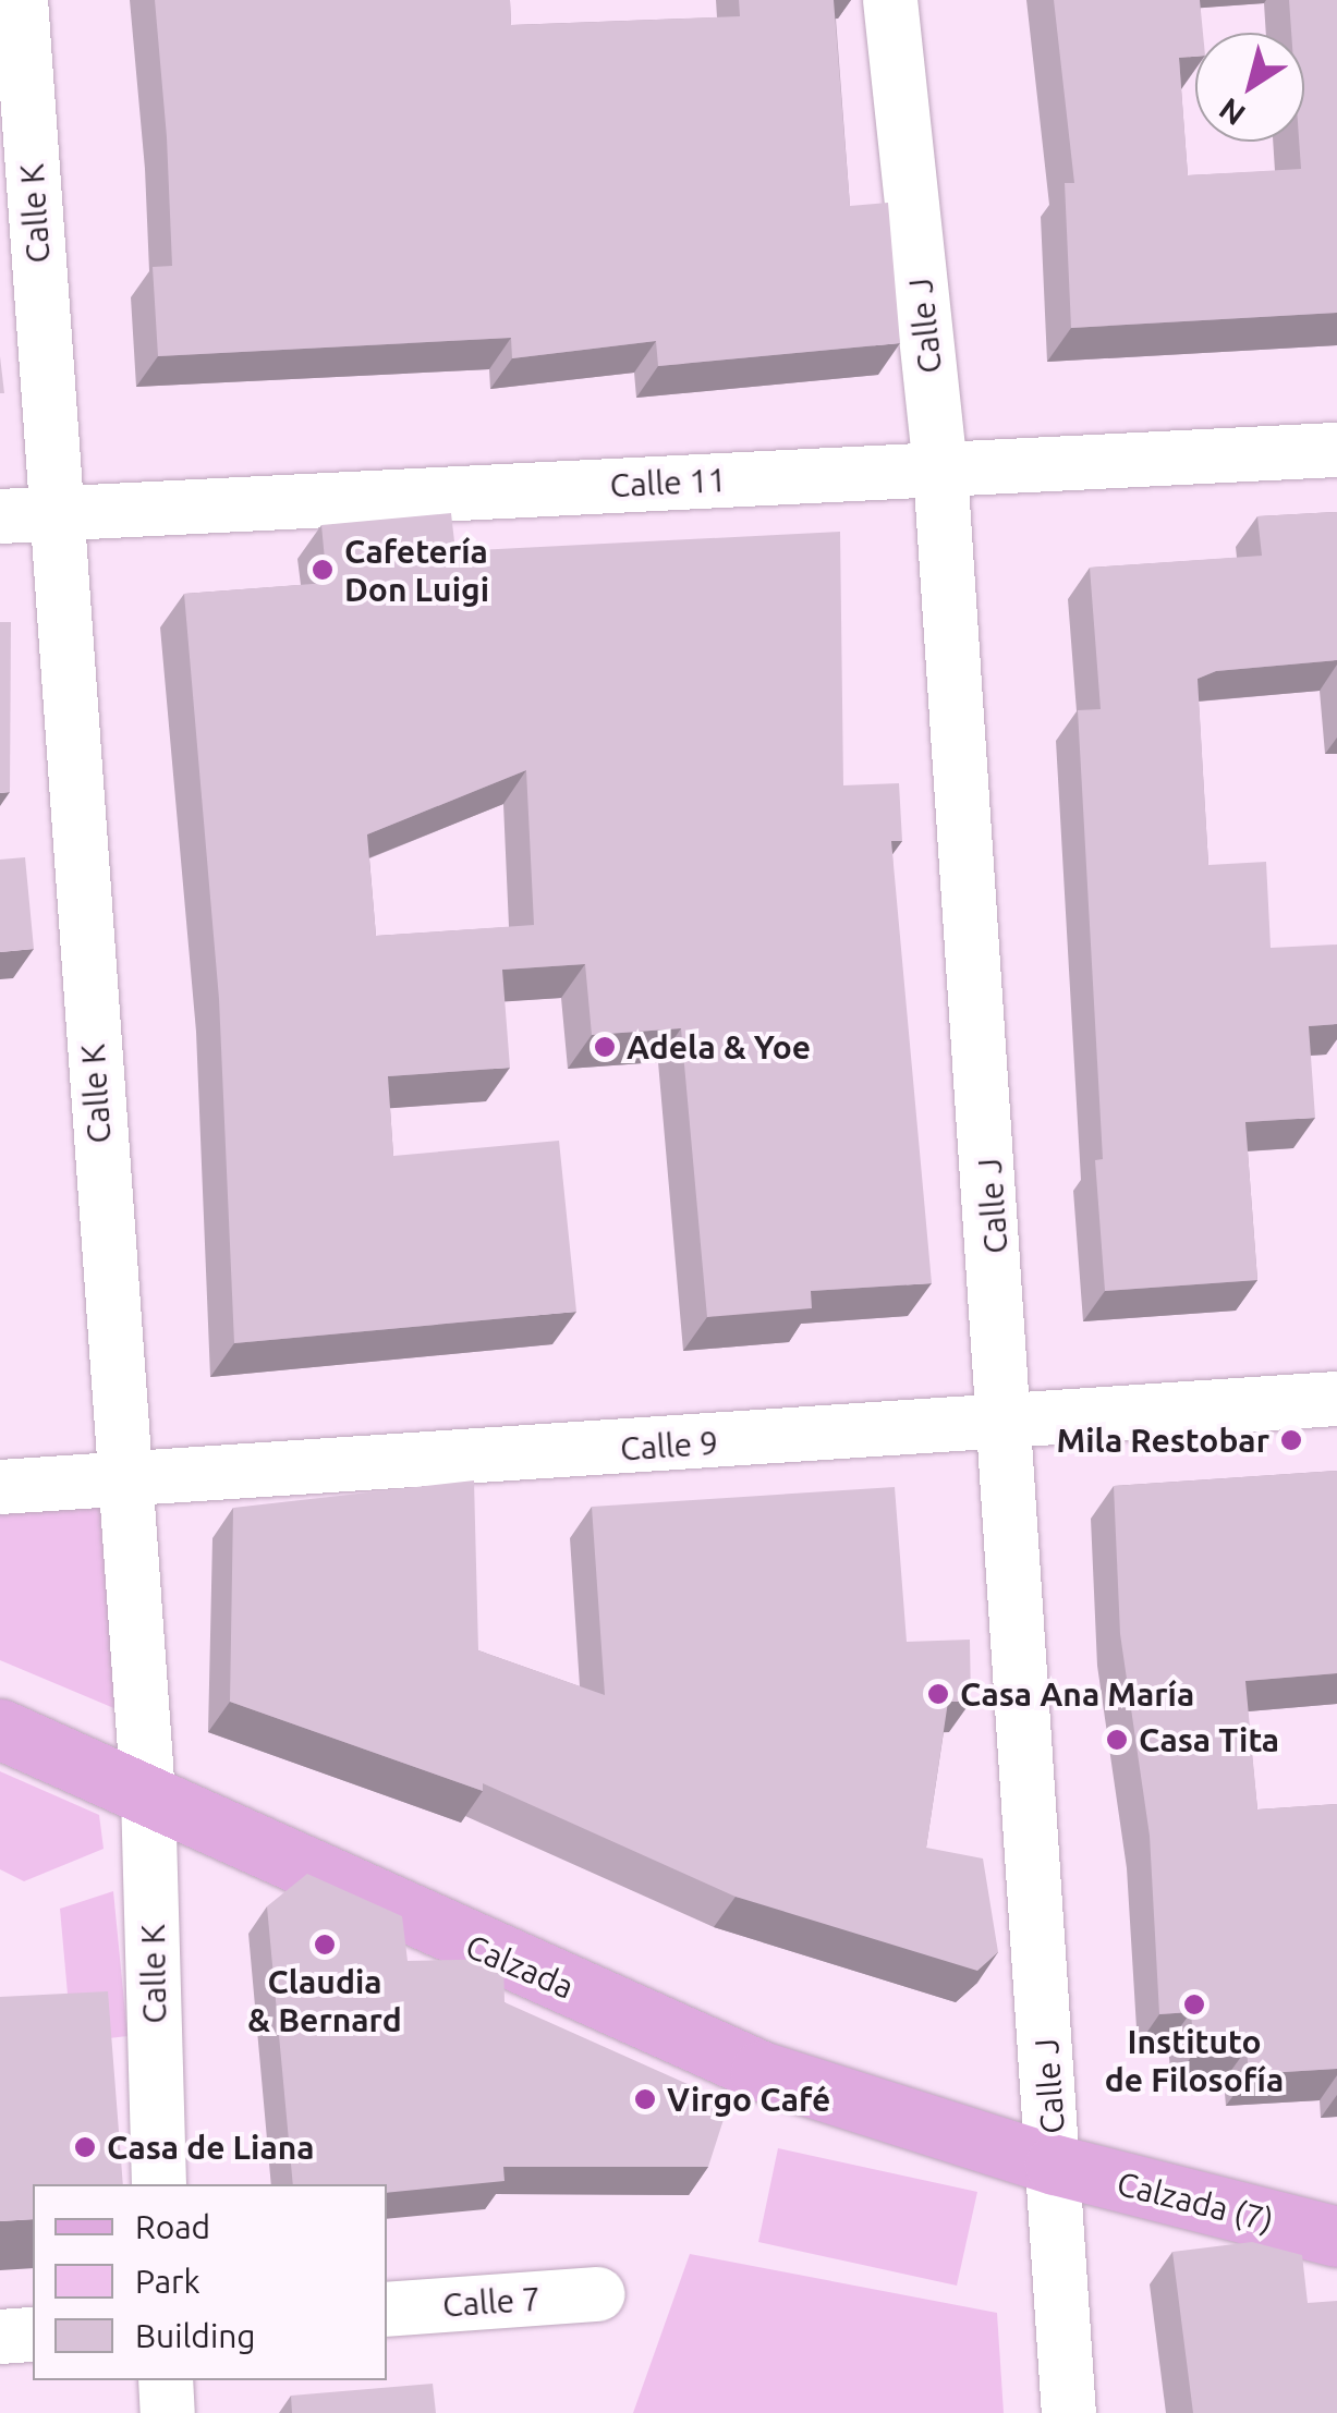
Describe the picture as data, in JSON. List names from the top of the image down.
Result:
{
  "streets": {
    "main road": ["Calzada", "Calzada (7)"],
    "street": [
      "Calle K",
      "Calle J",
      "Calle 11",
      "Calle 9",
      "Calle 7"
    ]
  },
  "crossings": [
    ["Calle K", "Calle 11"],
    ["Calle K", "Calle 9"],
    ["Calle K", "Calzada"],
    ["Calle J", "Calle 11"],
    ["Calle J", "Calle 9"],
    ["Calle J", "Calzada"],
    ["Calle J", "Calzada (7)"],
    ["Calzada", "Calzada (7)"]
  ],
  "places": [
    "Cafetería Don Luigi",
    "Adela & Yoe",
    "Mila Restobar",
    "Casa Ana María",
    "Casa Tita",
    "Claudia & Bernard",
    "Instituto de Filosofía",
    "Virgo Café",
    "Casa de Liana"
  ],
  "legend": ["Road", "Park", "Building"],
  "north": "bottom left"
}
